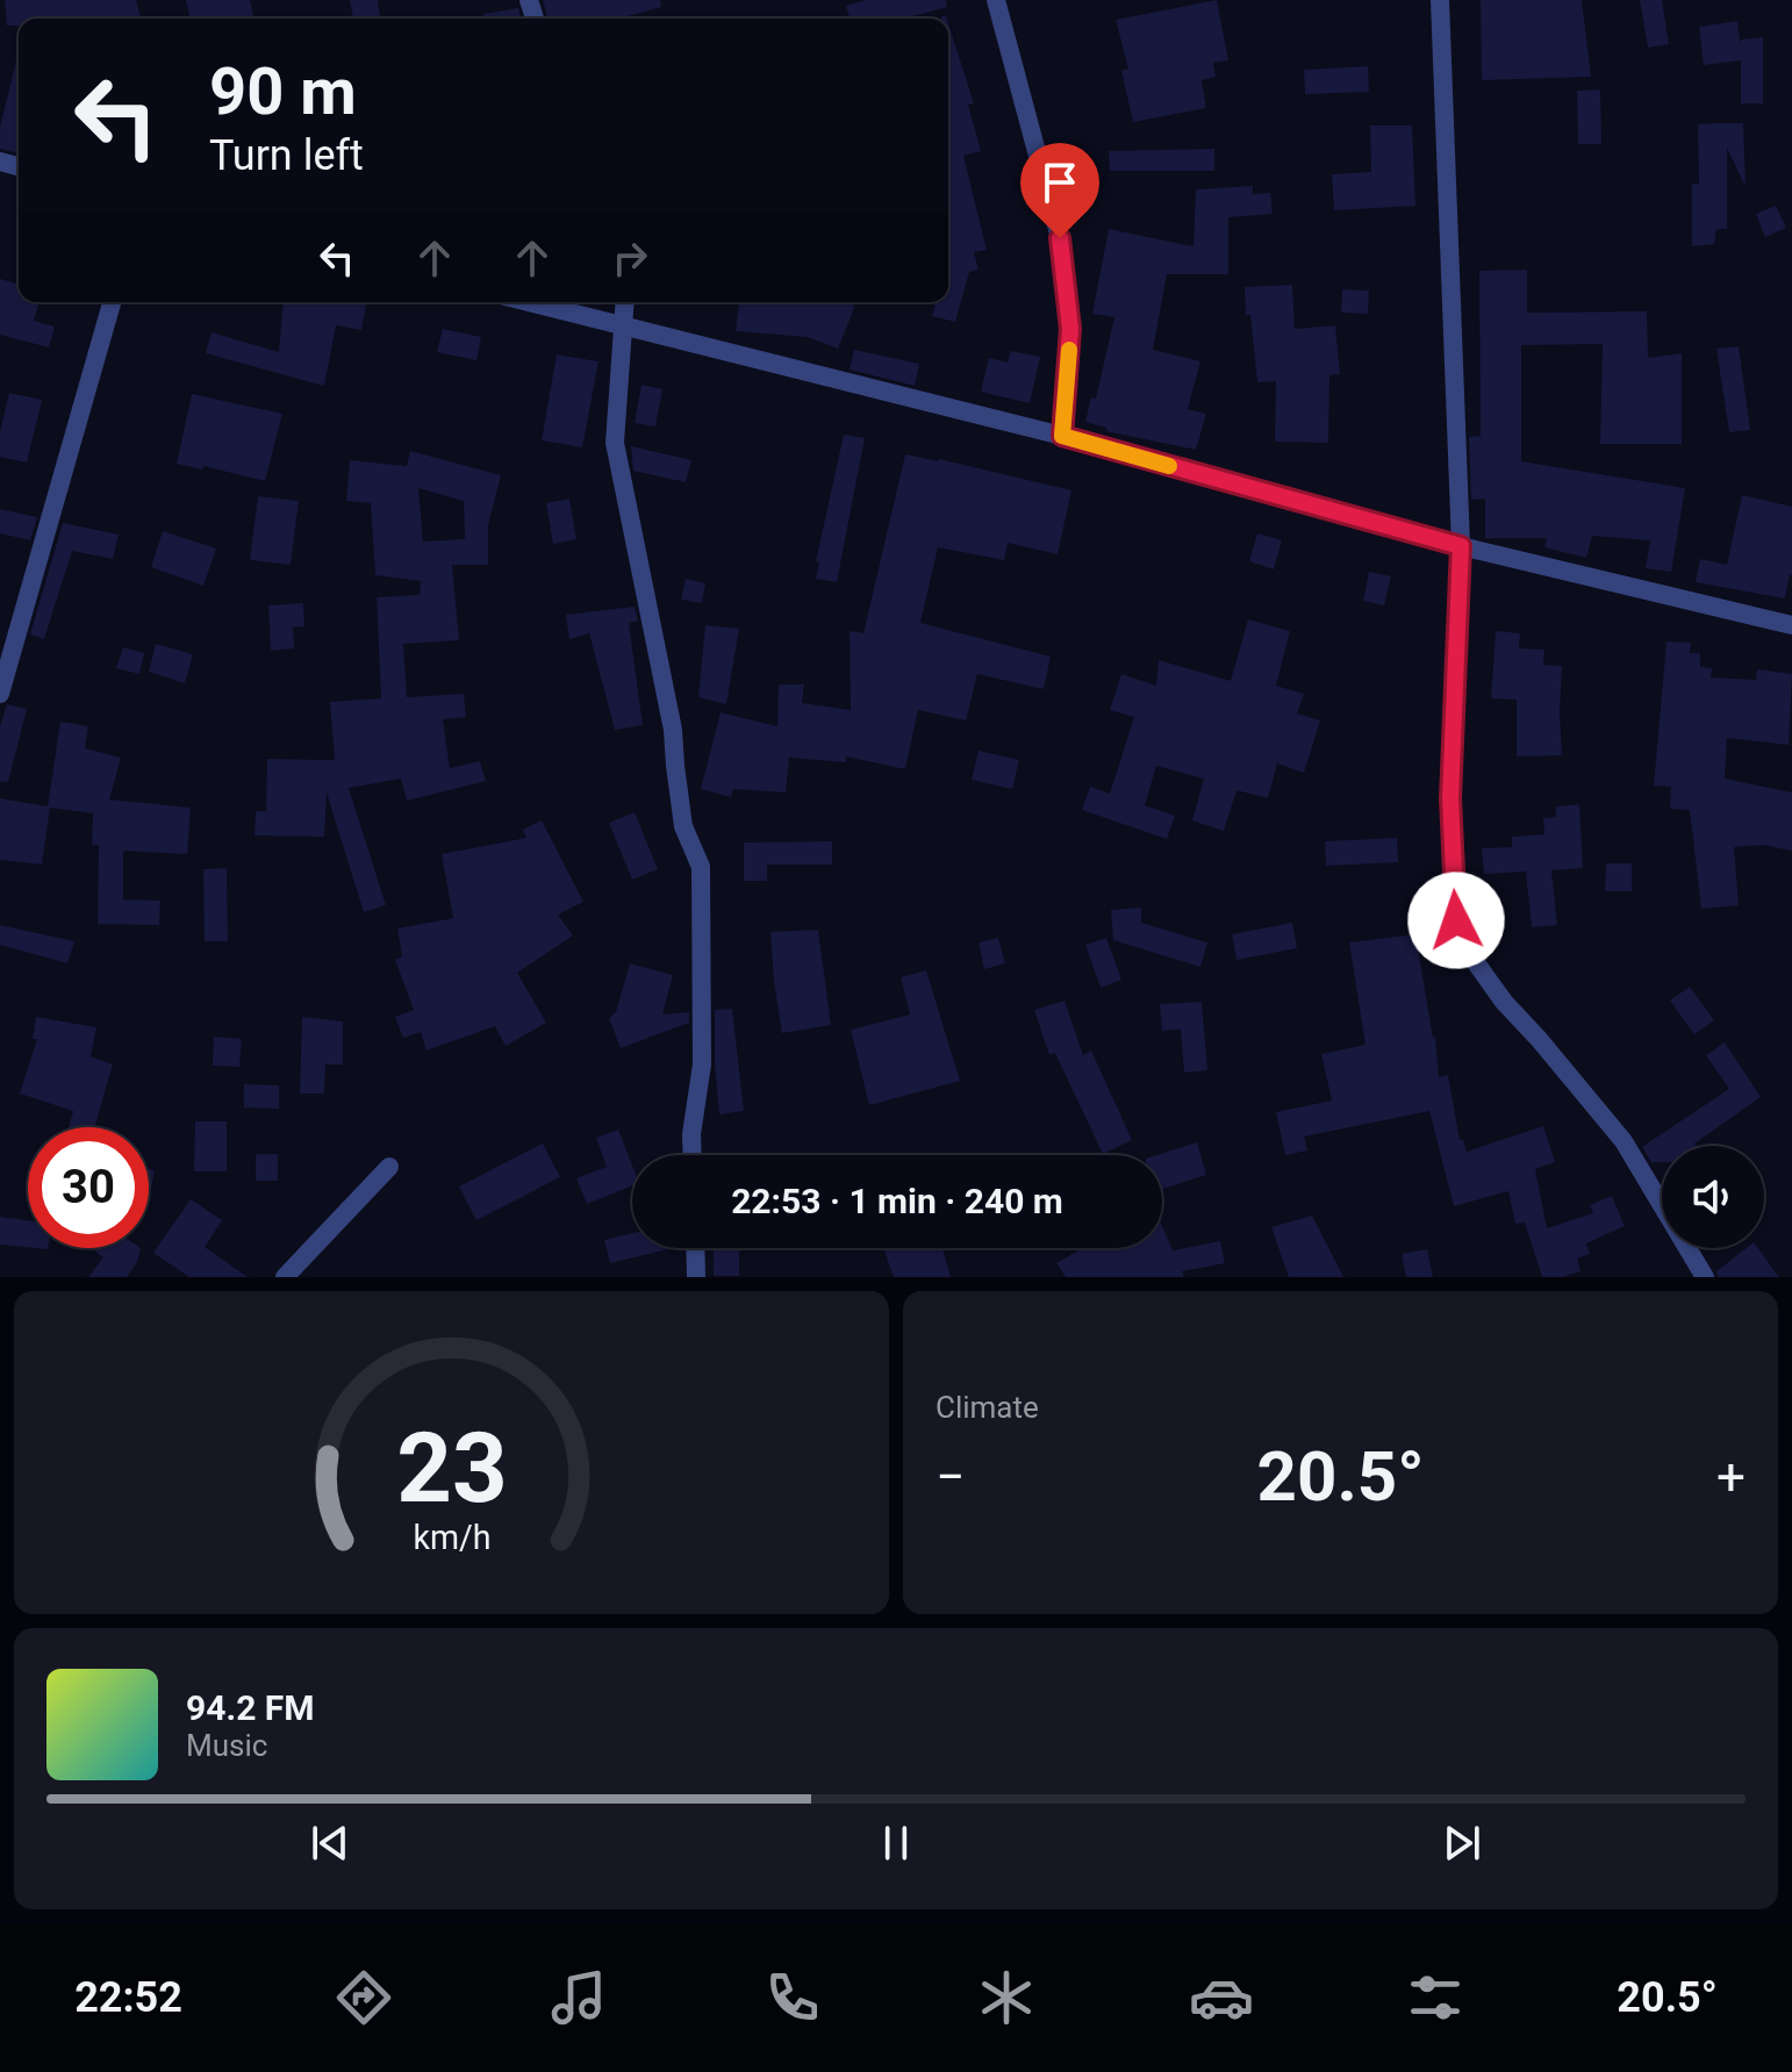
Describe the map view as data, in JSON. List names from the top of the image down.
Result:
{
  "page": {
    "turn": ["90 m", "Turn left"],
    "limit": "30",
    "trip": "22:53 · 1 min · 240 m",
    "tile": "Climate",
    "heat": ["−", "20.5°", "+"],
    "song": ["94.2 FM", "Music"],
    "tabs": ["22:52", "20.5°"],
    "gauge": ["23", "km/h"]
  }
}
